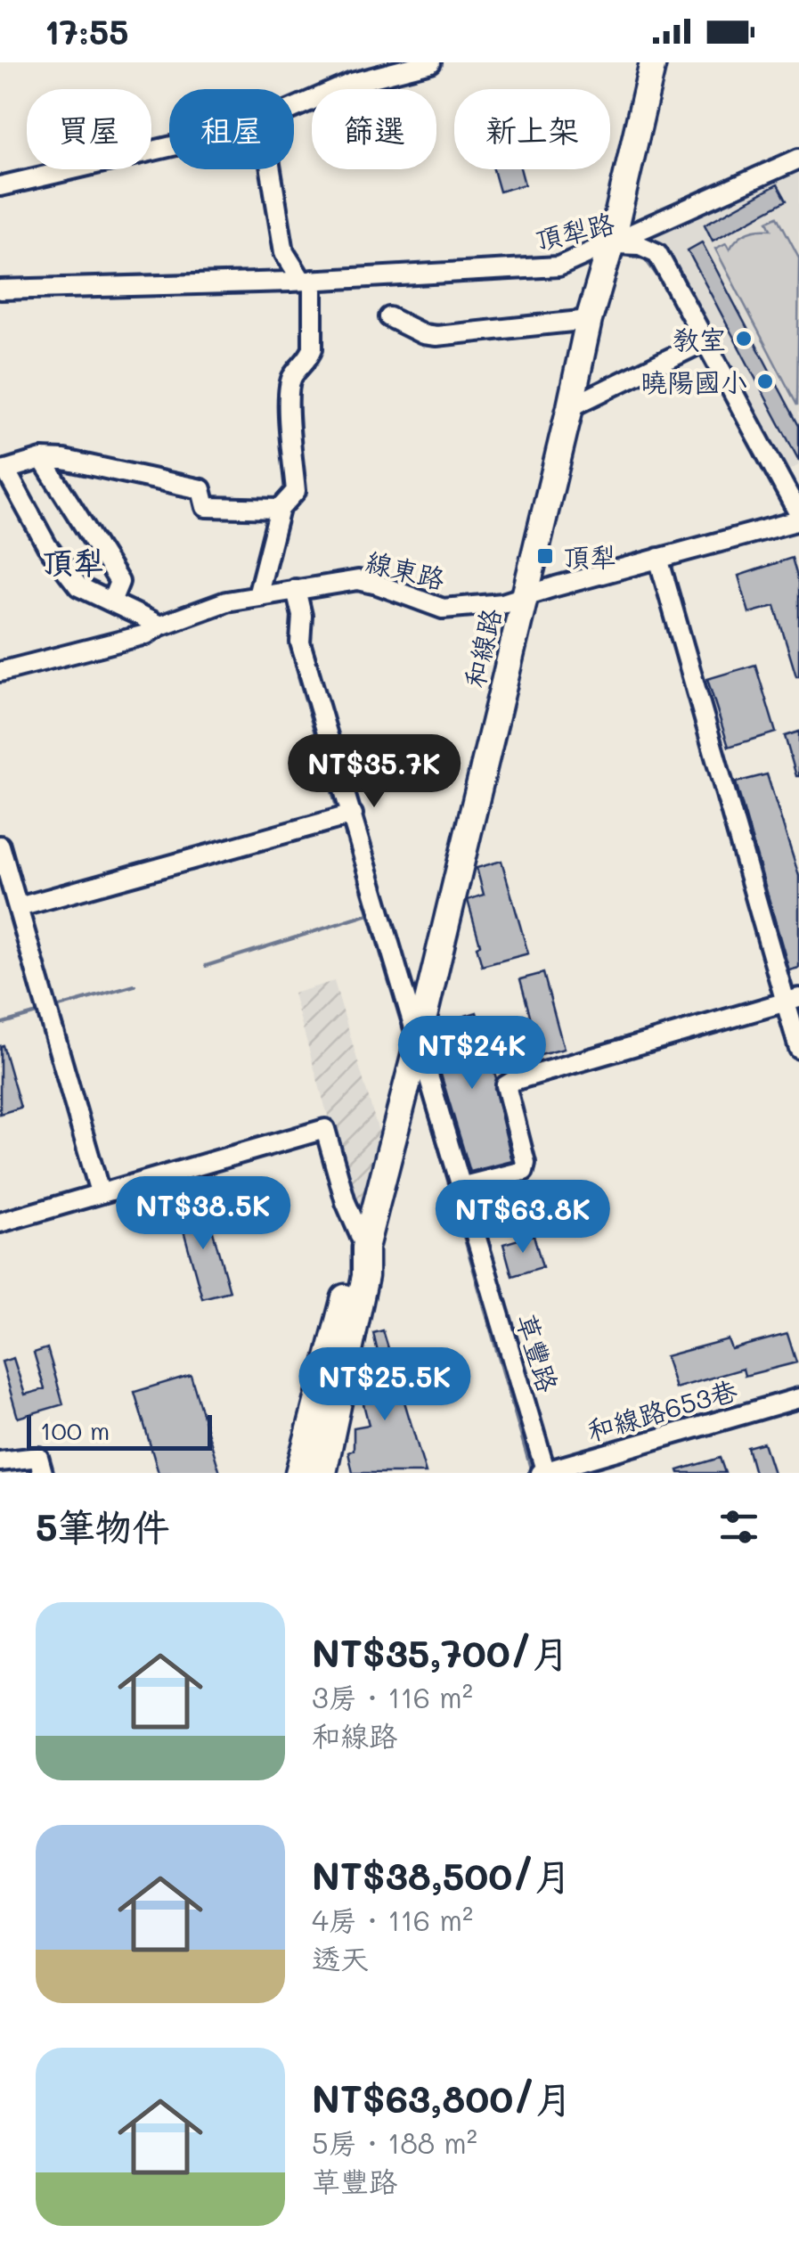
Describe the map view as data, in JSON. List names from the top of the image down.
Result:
{
  "streets": {
    "main road": ["和線路"],
    "street": [
      "頂犁路",
      "線東路",
      "草豐路",
      "和線路653巷"
    ]
  },
  "crossings": [
    ["頂犁路", "線東路"],
    ["頂犁路", "和線路"],
    ["線東路", "和線路"],
    ["線東路", "草豐路"],
    ["和線路", "草豐路"],
    ["草豐路", "和線路653巷"]
  ],
  "districts": ["頂犁"],
  "places": {
    "other": ["教室", "曉陽國小"],
    "transit": ["頂犁"]
  },
  "scale_bar": "100 m",
  "page": {
    "status": "17:55",
    "chip": [
      "買屋",
      "租屋",
      "篩選",
      "新上架"
    ],
    "price": [
      "NT$35.7K",
      "NT$24K",
      "NT$38.5K",
      "NT$63.8K",
      "NT$25.5K"
    ],
    "scale": "100 m",
    "heading": "5筆物件",
    "list": [
      {
        "name": "NT$35,700/月",
        "note": "3房 · 116 m² · 和線路"
      },
      {
        "name": "NT$38,500/月",
        "note": "4房 · 116 m² · 透天"
      },
      {
        "name": "NT$63,800/月",
        "note": "5房 · 188 m² · 草豐路"
      }
    ]
  }
}
